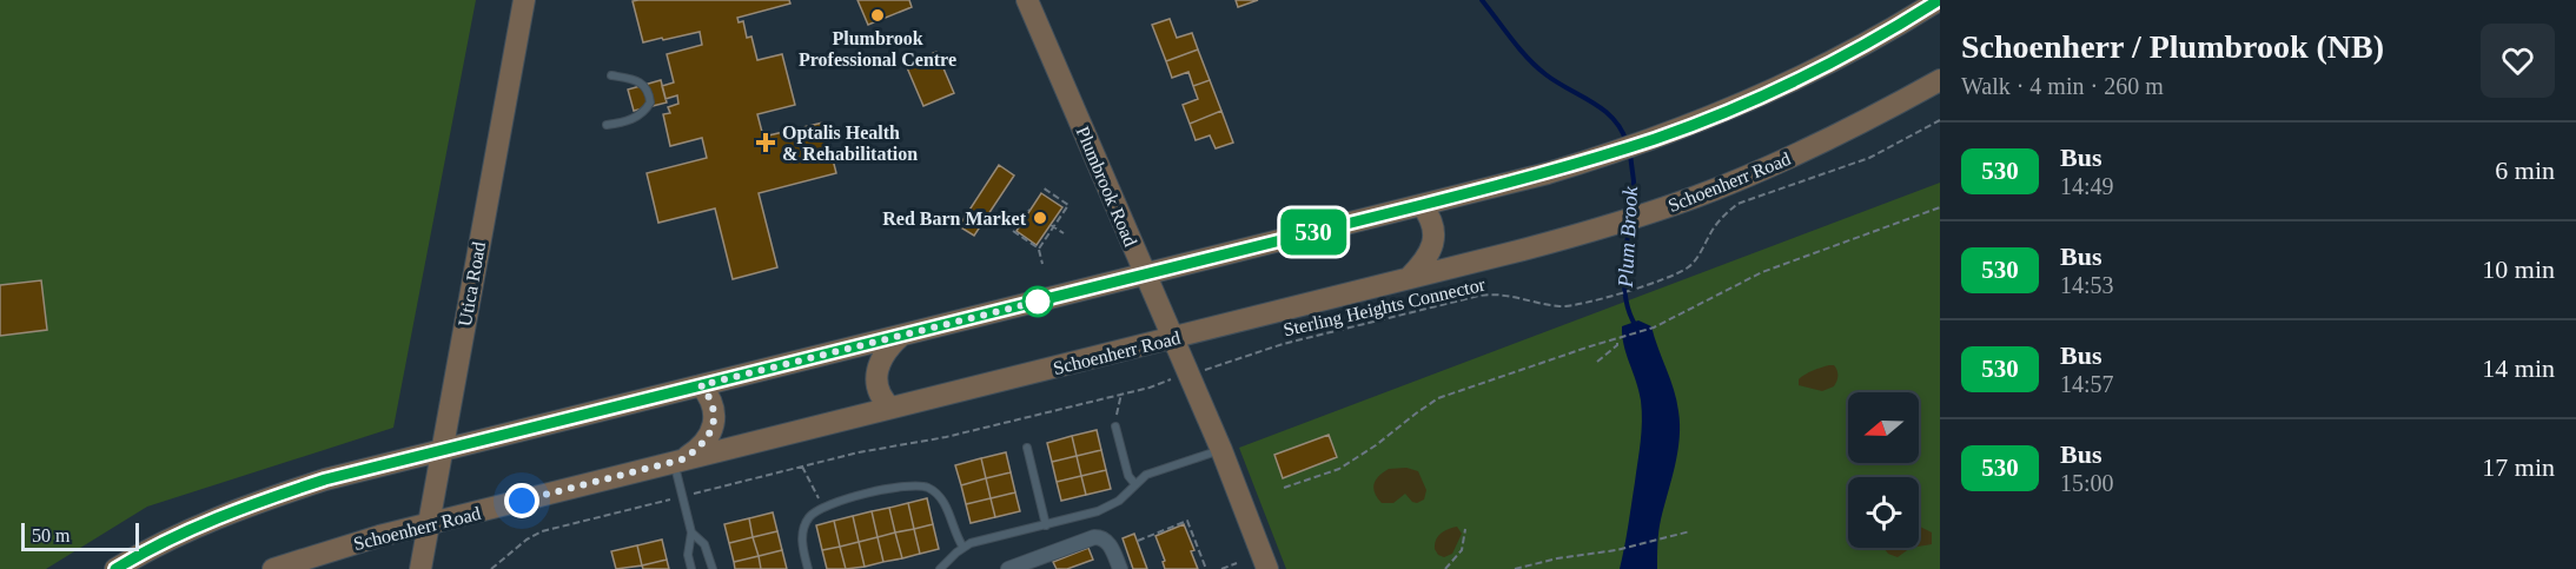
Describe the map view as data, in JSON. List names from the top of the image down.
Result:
{
  "streets": {
    "main road": ["Schoenherr Road", "Plumbrook Road", "Utica Road"],
    "path": ["Sterling Heights Connector"]
  },
  "crossings": [
    ["Schoenherr Road", "Plumbrook Road"],
    ["Schoenherr Road", "Utica Road"]
  ],
  "water": ["Plum Brook"],
  "places": {
    "other": ["Plumbrook Professional Centre", "Red Barn Market"],
    "health": ["Optalis Health & Rehabilitation"]
  },
  "lines": ["bus line 530"],
  "scale_bar": "50 m",
  "north": "left",
  "page": {
    "on_map": "530",
    "heading": ["Schoenherr / Plumbrook (NB)", "Walk · 4 min · 260 m"],
    "list": [
      {
        "mark": "530",
        "name": "Bus",
        "note": "14:49",
        "value": "6 min"
      },
      {
        "mark": "530",
        "name": "Bus",
        "note": "14:53",
        "value": "10 min"
      },
      {
        "mark": "530",
        "name": "Bus",
        "note": "14:57",
        "value": "14 min"
      },
      {
        "mark": "530",
        "name": "Bus",
        "note": "15:00",
        "value": "17 min"
      }
    ],
    "scale": "50 m"
  }
}
